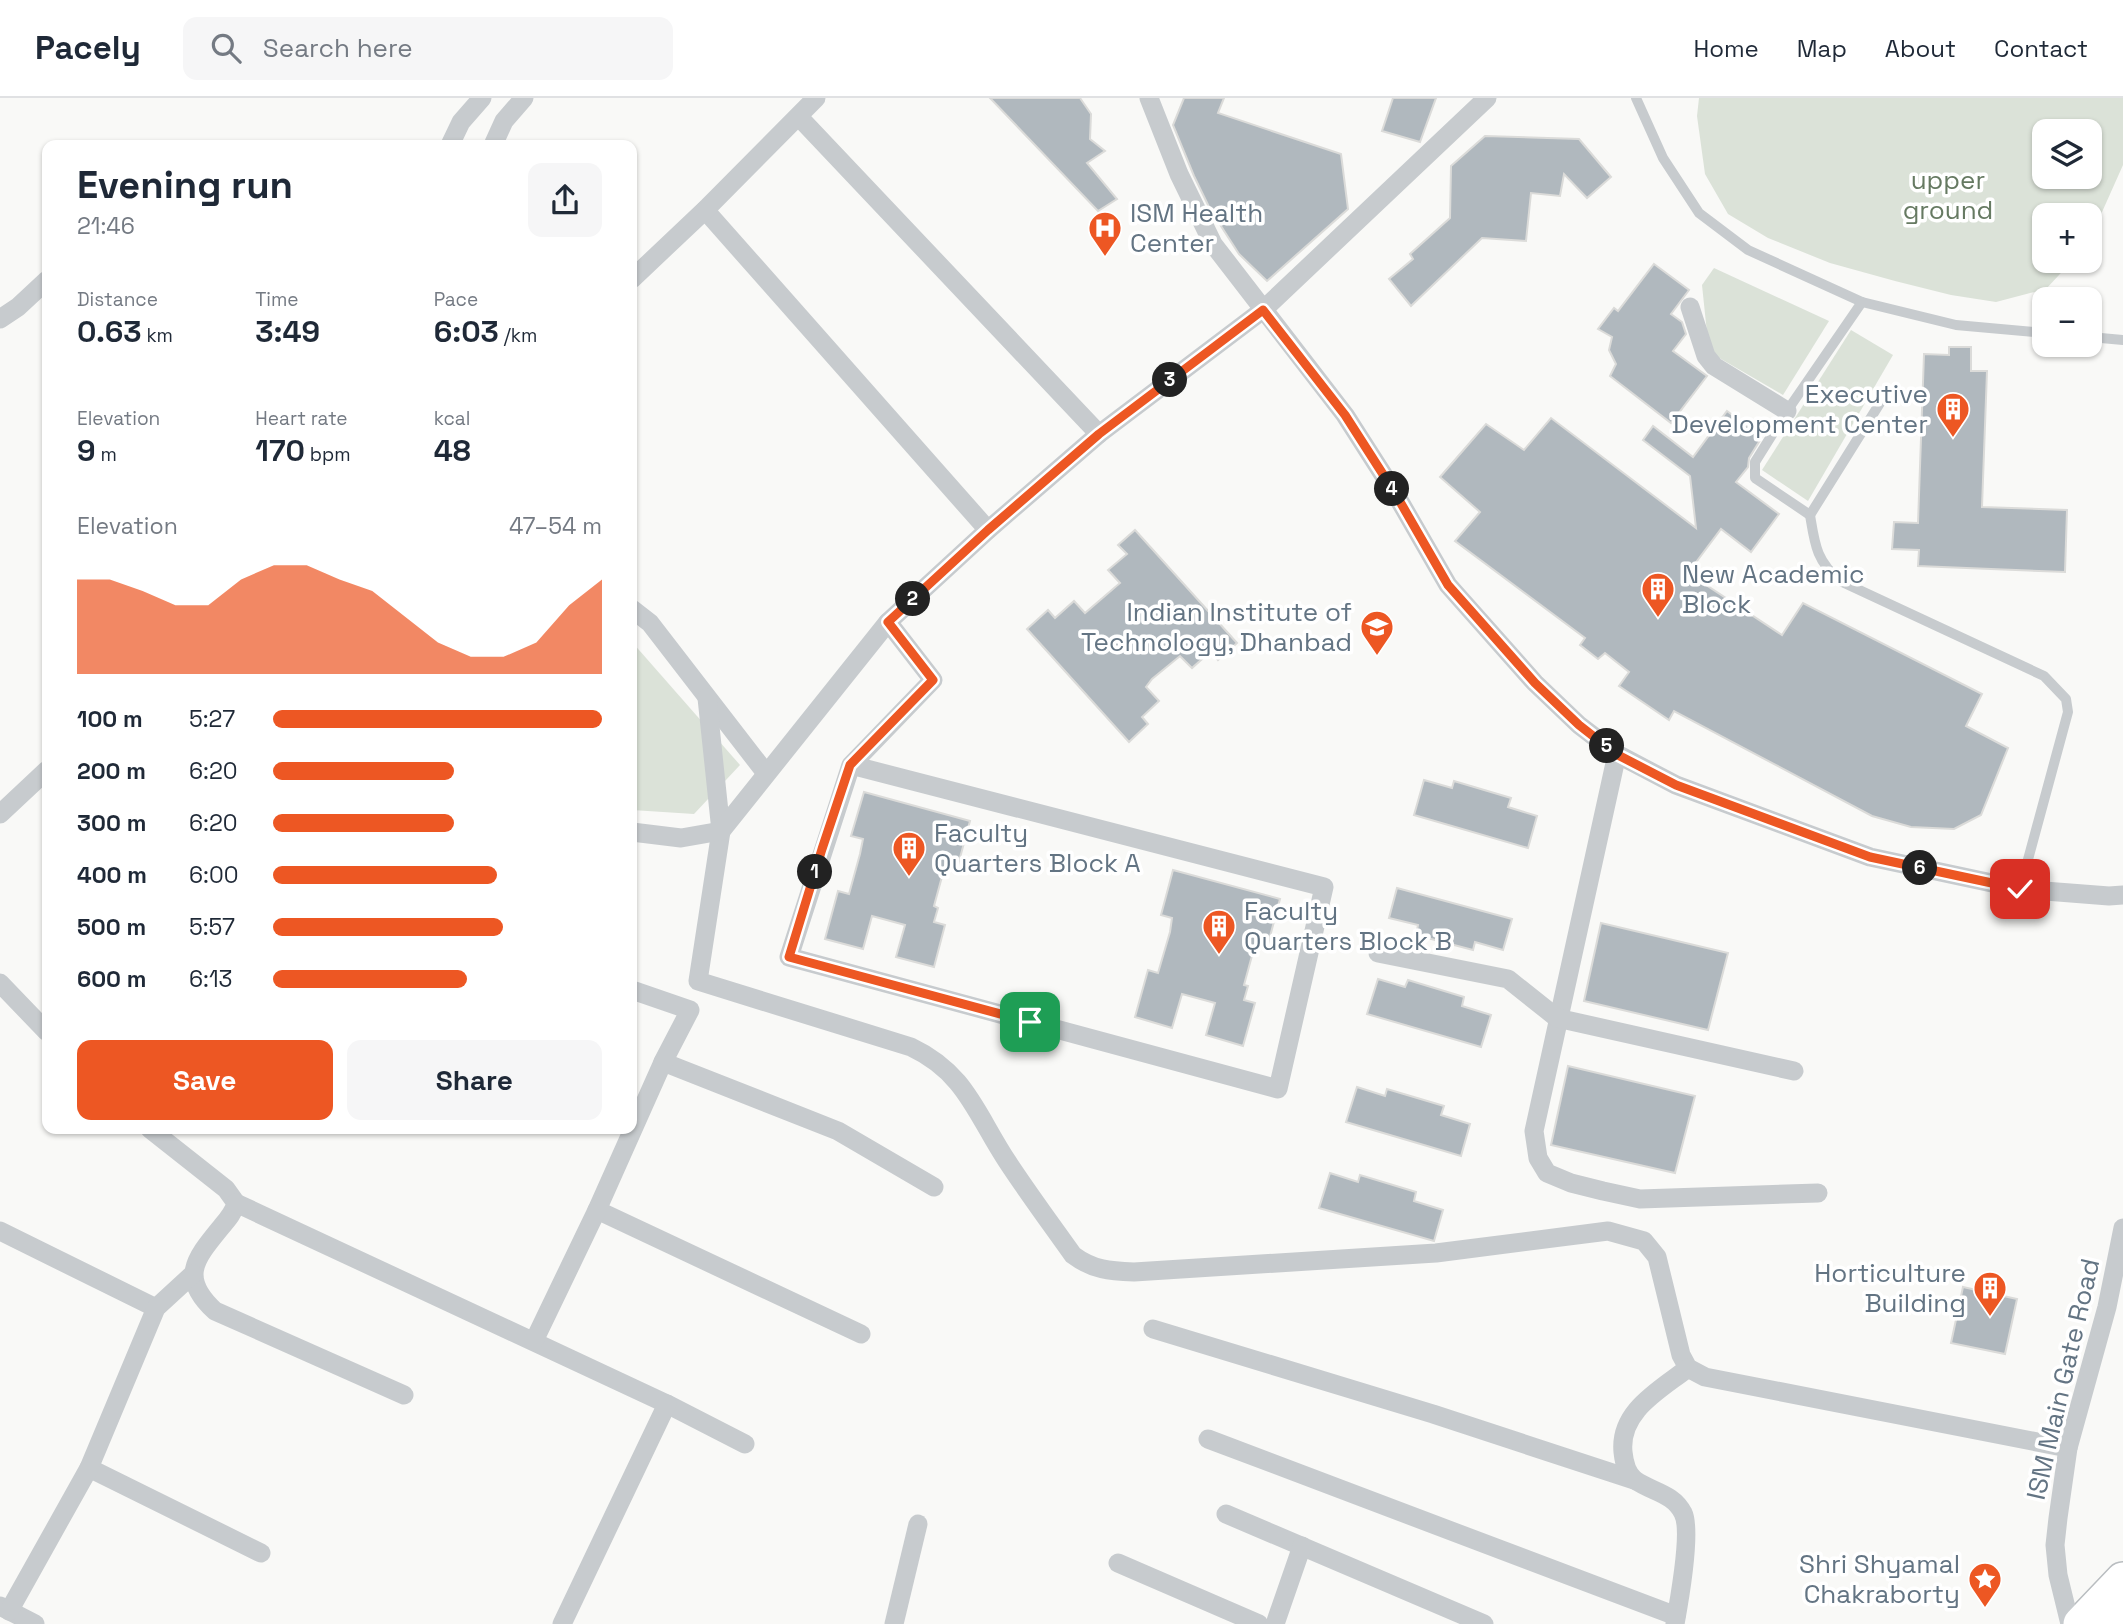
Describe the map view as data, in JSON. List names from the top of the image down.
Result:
{
  "streets": {
    "street": ["ISM Main Gate Road"]
  },
  "parks": ["upper ground"],
  "places": {
    "hospital": ["ISM Health Center"],
    "building": [
      "Executive Development Center",
      "New Academic Block",
      "Faculty Quarters Block A",
      "Faculty Quarters Block B",
      "Horticulture Building"
    ],
    "school or university": ["Indian Institute of Technology, Dhanbad"],
    "place": ["Shri Shyamal Chakraborty"]
  },
  "page": {
    "header": "Pacely",
    "search": "Search here",
    "nav": [
      "Home",
      "Map",
      "About",
      "Contact"
    ],
    "map_buttons": ["+", "−"],
    "heading": ["Evening run", "21:46"],
    "stats": [
      ["Distance", "0.63 km"],
      ["Time", "3:49"],
      ["Pace", "6:03 /km"],
      ["Elevation", "9 m"],
      ["Heart rate", "170 bpm"],
      ["kcal", "48"]
    ],
    "pins": [
      "3",
      "4",
      "2",
      "5",
      "6",
      "1"
    ],
    "chart": ["Elevation", "47–54 m"],
    "list": [
      {
        "name": "100 m",
        "note": "5:27"
      },
      {
        "name": "200 m",
        "note": "6:20"
      },
      {
        "name": "300 m",
        "note": "6:20"
      },
      {
        "name": "400 m",
        "note": "6:00"
      },
      {
        "name": "500 m",
        "note": "5:57"
      },
      {
        "name": "600 m",
        "note": "6:13"
      }
    ],
    "buttons": ["Save", "Share"]
  }
}
